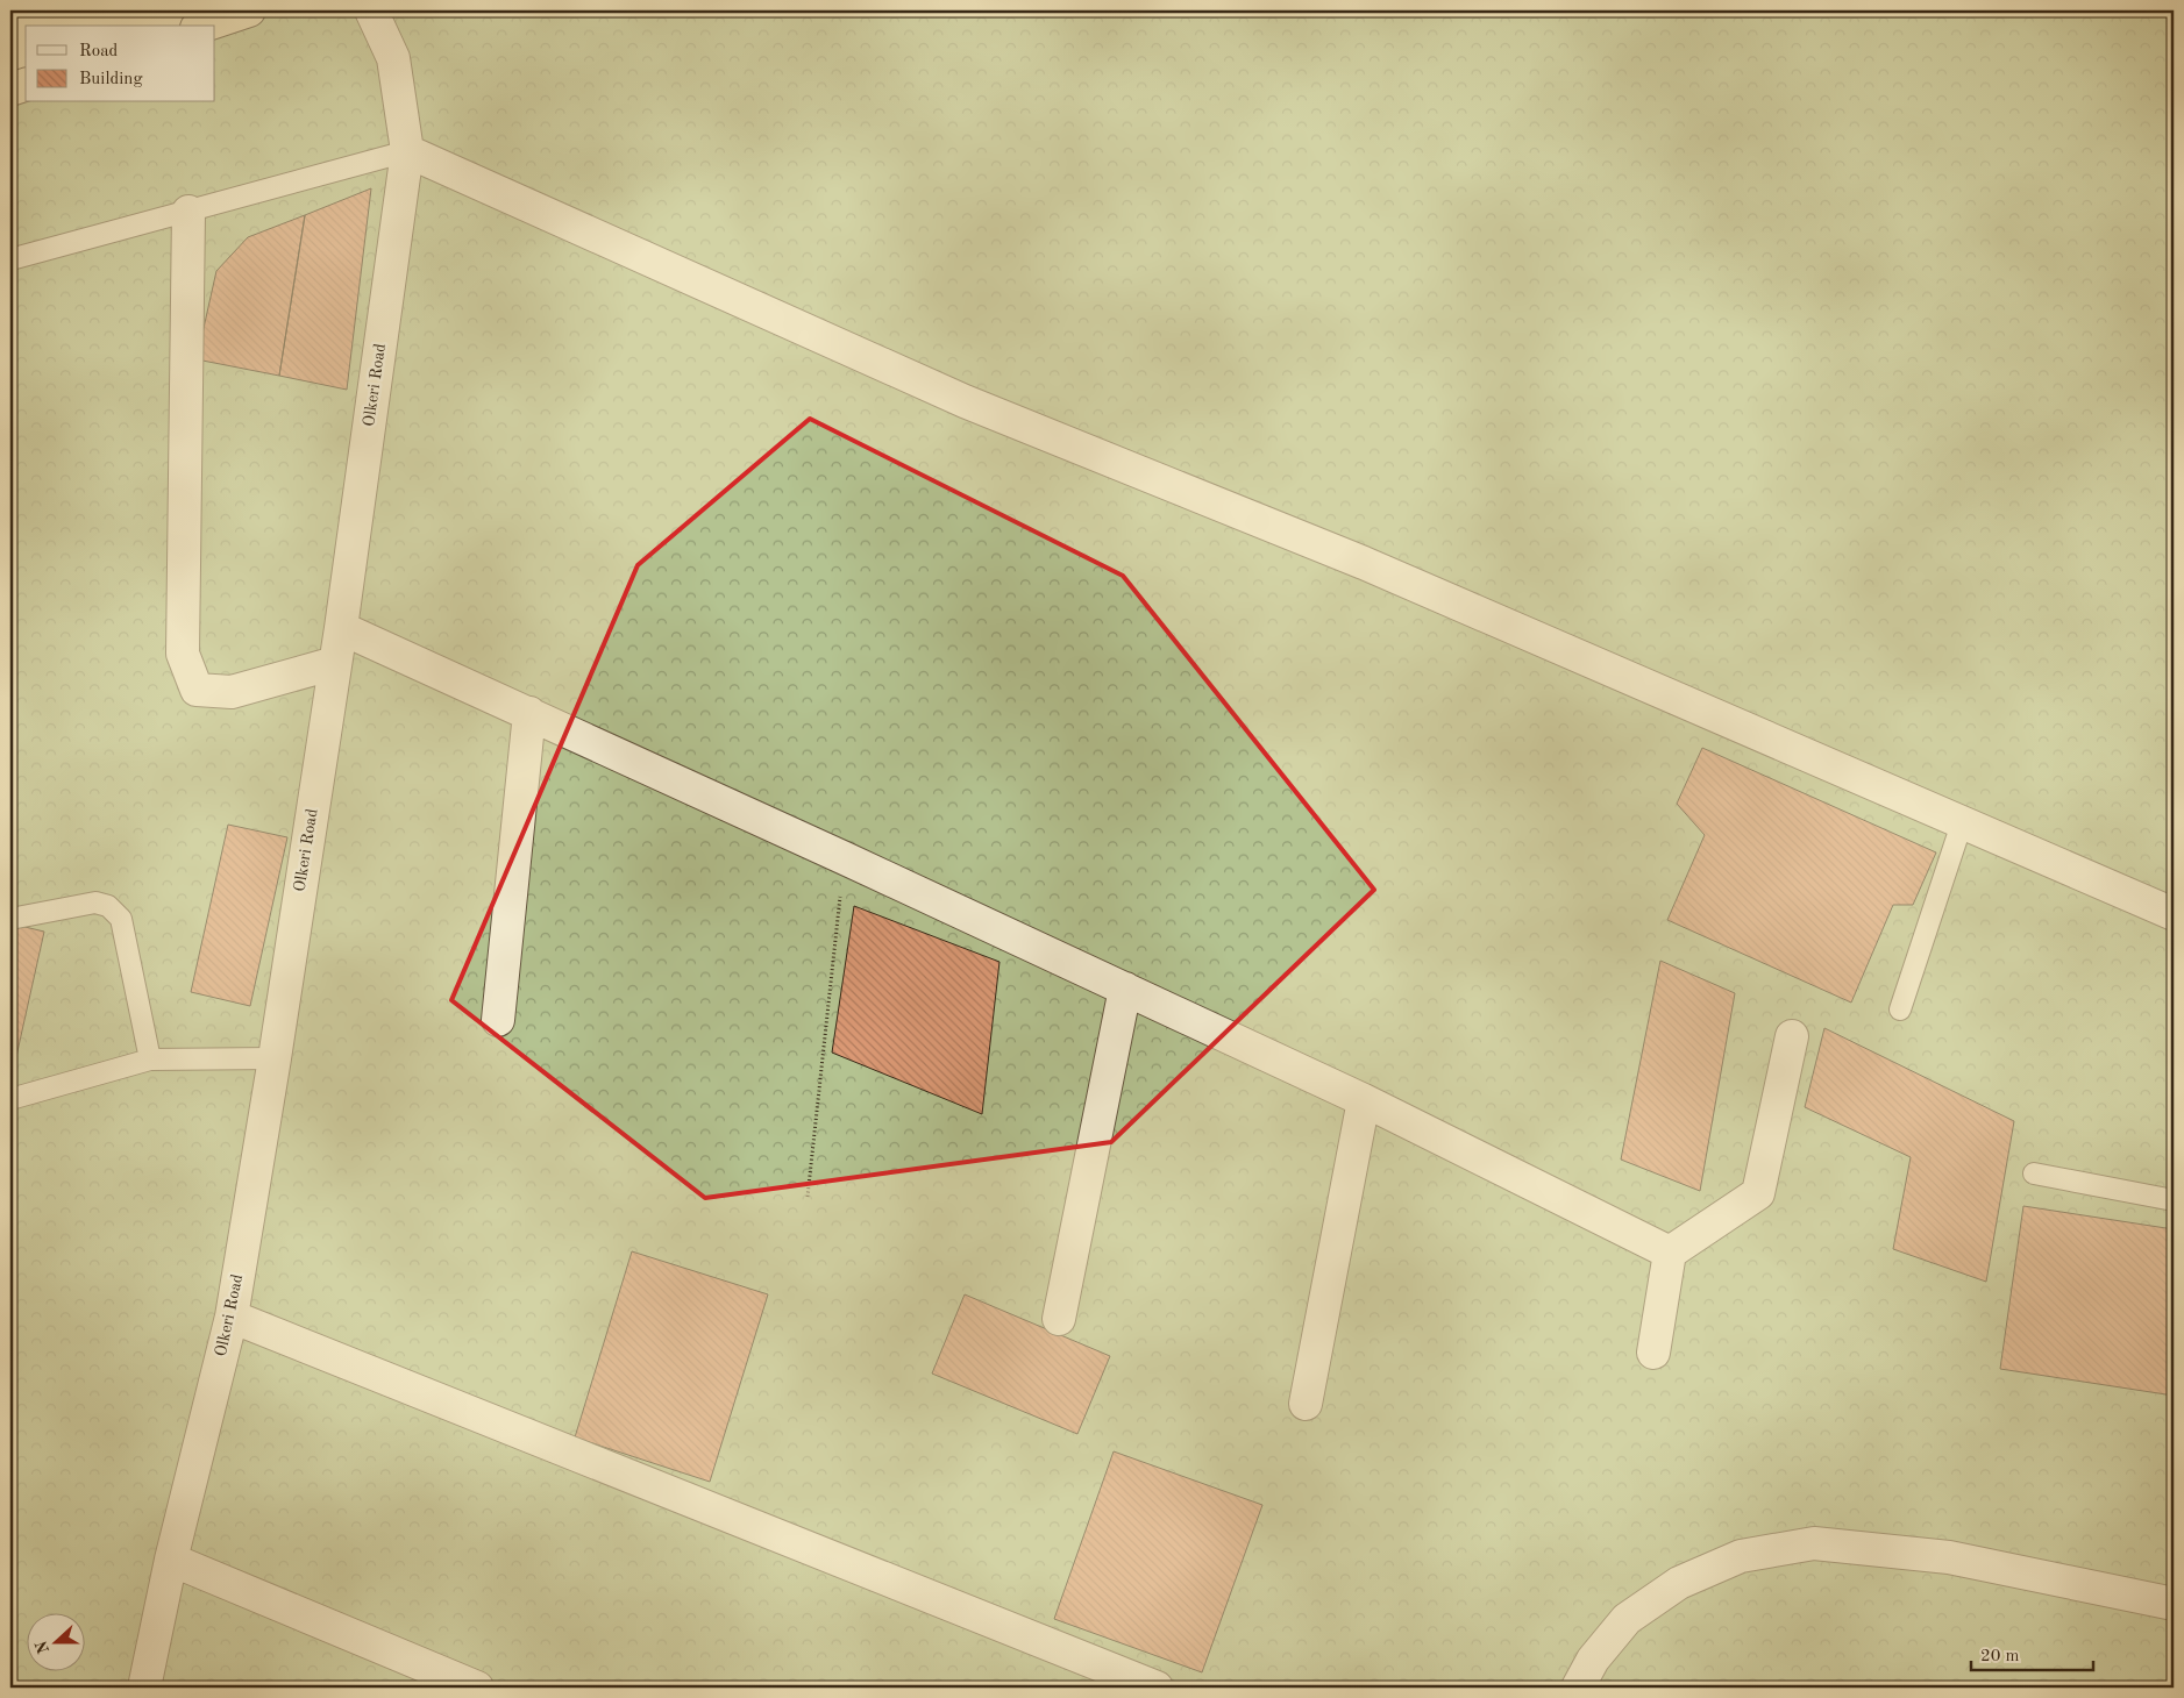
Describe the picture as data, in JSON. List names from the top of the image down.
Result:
{
  "streets": {
    "street": ["Olkeri Road"]
  },
  "legend": ["Road", "Building"],
  "scale_bar": "20 m",
  "north": "left"
}
